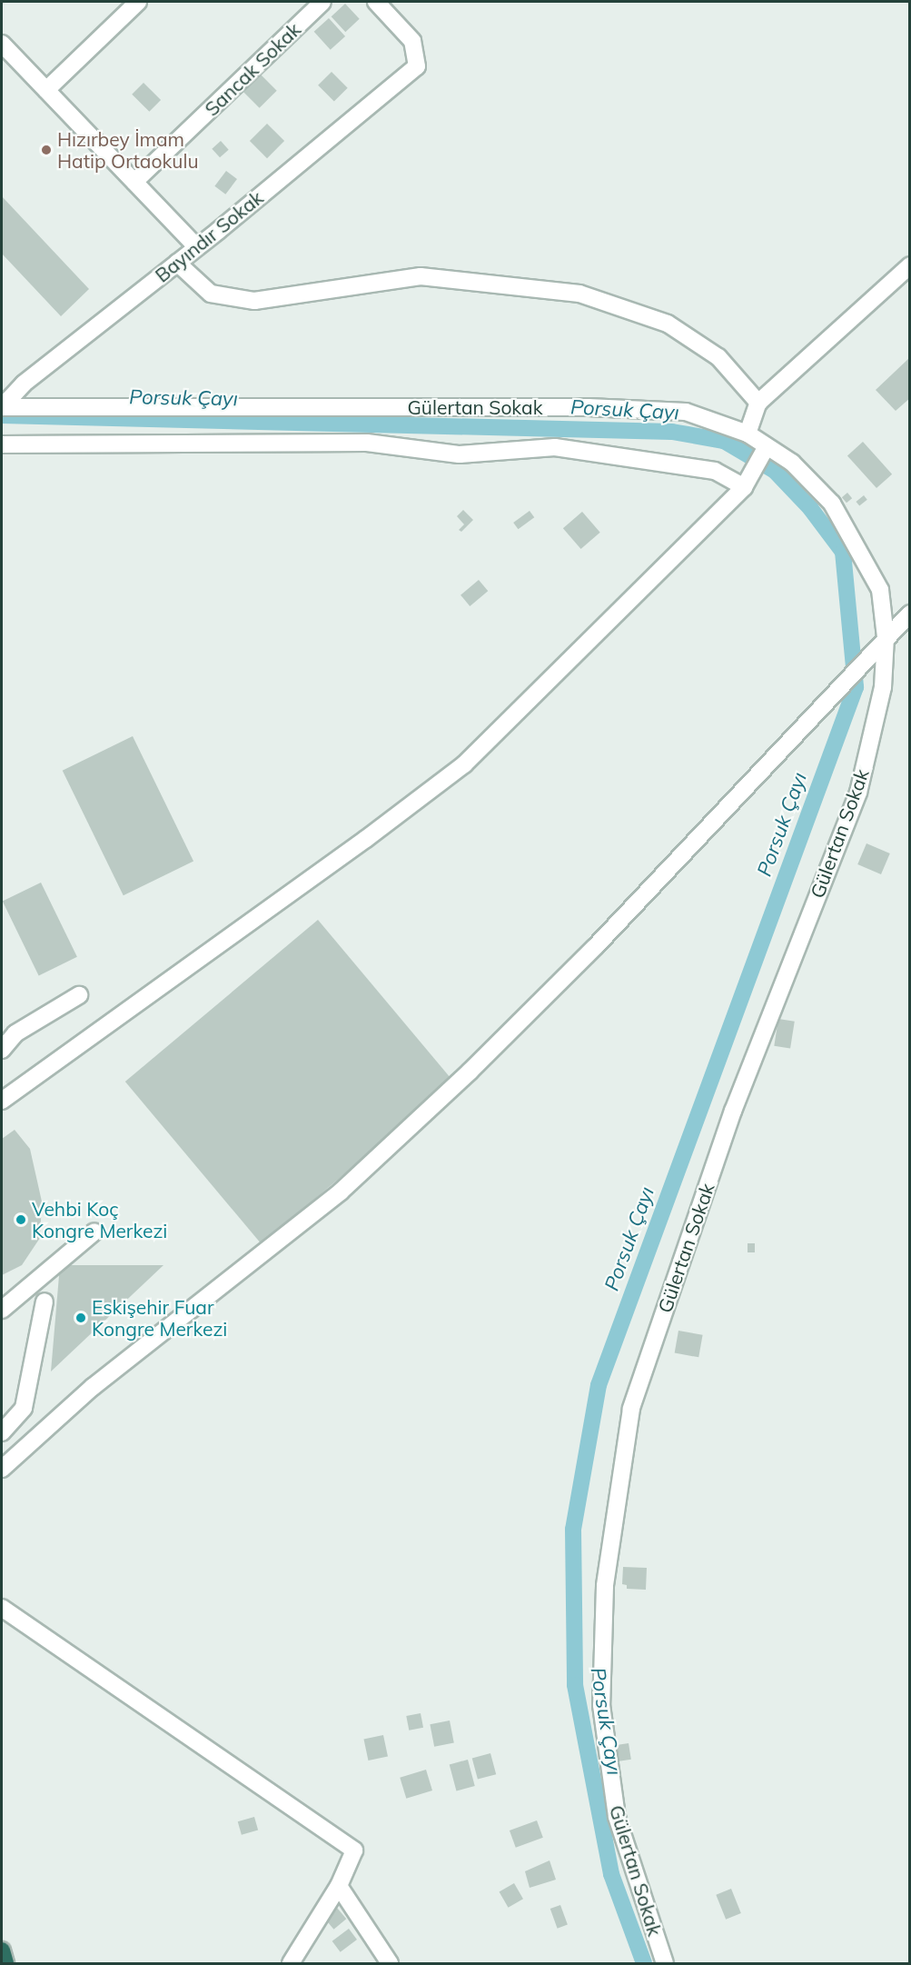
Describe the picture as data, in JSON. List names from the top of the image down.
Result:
{
  "streets": {
    "street": ["Sancak Sokak", "Bayındır Sokak", "Gülertan Sokak"]
  },
  "crossings": [
    ["Bayındır Sokak", "Gülertan Sokak"]
  ],
  "water": ["Porsuk Çayı"],
  "places": ["Hızırbey İmam Hatip Ortaokulu", "Vehbi Koç Kongre Merkezi", "Eskişehir Fuar Kongre Merkezi"]
}
